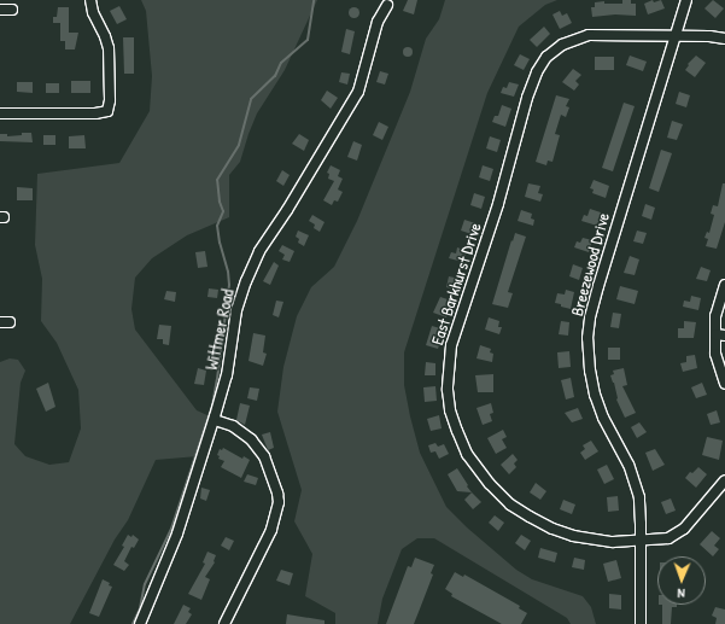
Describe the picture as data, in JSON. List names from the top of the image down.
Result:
{
  "streets": {
    "street": ["Breezewood Drive", "East Barkhurst Drive", "Wittmer Road"]
  },
  "crossings": [
    ["Breezewood Drive", "East Barkhurst Drive"]
  ],
  "north": "bottom"
}
